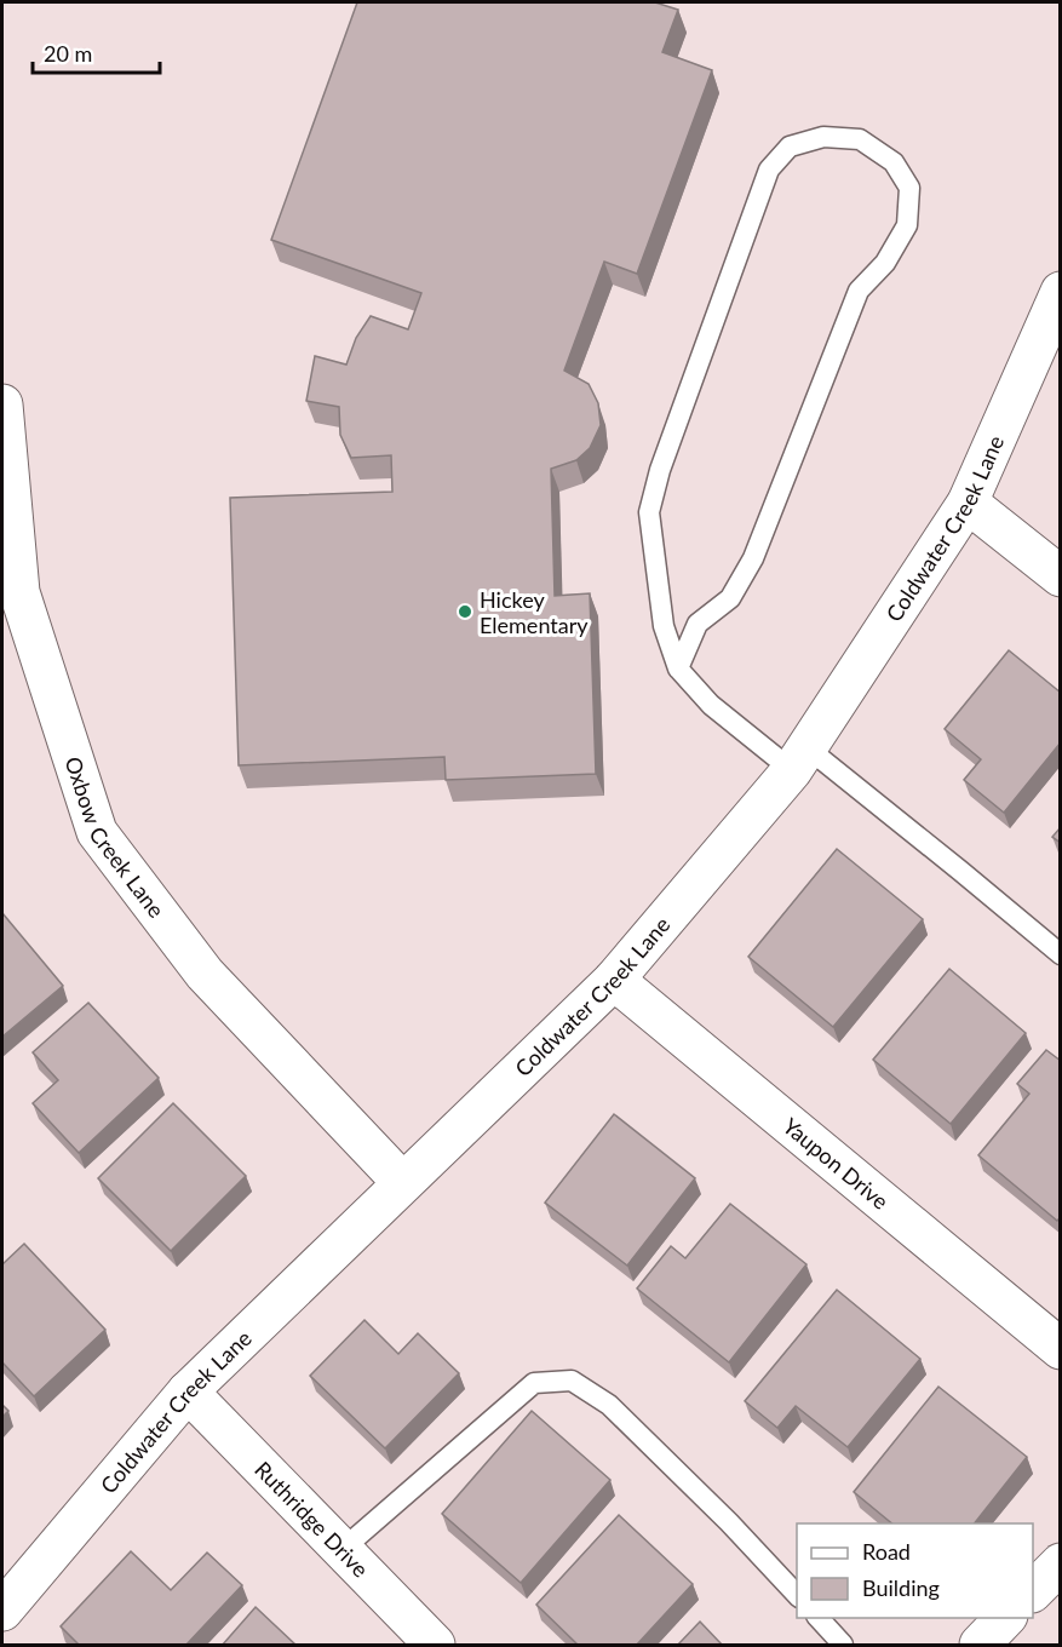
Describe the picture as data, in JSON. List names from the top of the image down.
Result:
{
  "streets": {
    "street": [
      "Coldwater Creek Lane",
      "Oxbow Creek Lane",
      "Yaupon Drive",
      "Ruthridge Drive"
    ]
  },
  "crossings": [
    ["Coldwater Creek Lane", "Oxbow Creek Lane"],
    ["Coldwater Creek Lane", "Yaupon Drive"],
    ["Coldwater Creek Lane", "Ruthridge Drive"]
  ],
  "places": ["Hickey Elementary"],
  "legend": ["Road", "Building"],
  "scale_bar": "20 m"
}
